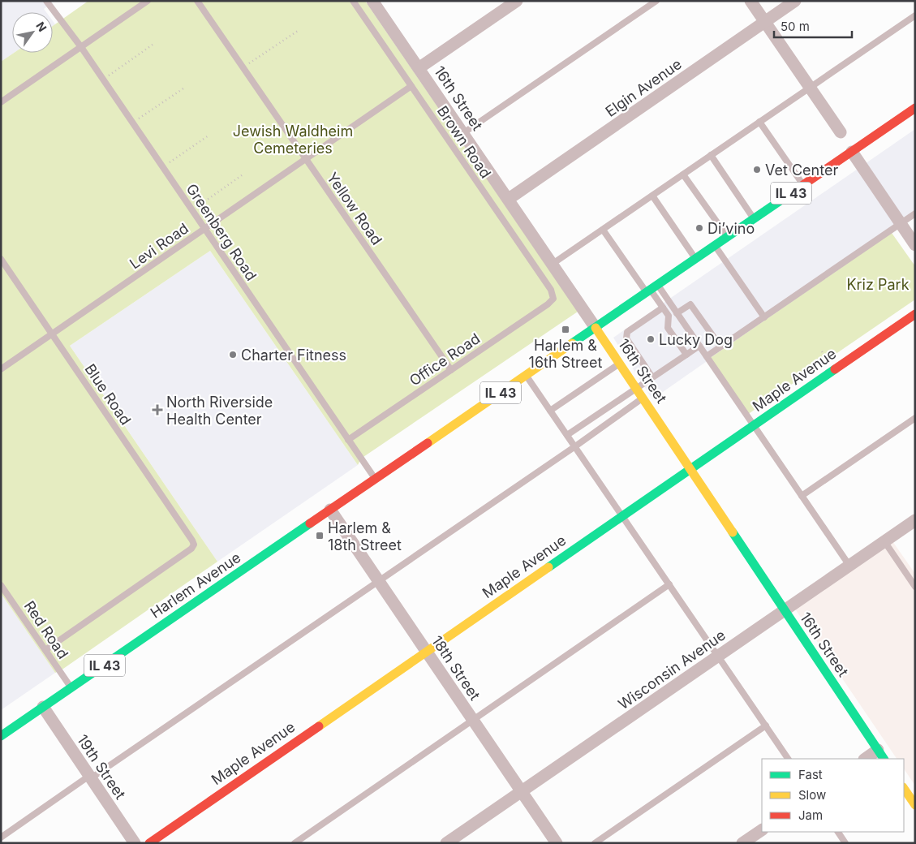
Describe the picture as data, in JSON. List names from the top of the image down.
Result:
{
  "streets": {
    "street": [
      "Elgin Avenue",
      "16th Street",
      "IL 43",
      "Maple Avenue",
      "Harlem Avenue",
      "18th Street",
      "Wisconsin Avenue",
      "19th Street"
    ],
    "lane": [
      "Brown Road",
      "Yellow Road",
      "Greenberg Road",
      "Levi Road",
      "Office Road",
      "Blue Road",
      "Red Road"
    ]
  },
  "crossings": [
    ["Elgin Avenue", "16th Street"],
    ["16th Street", "IL 43"],
    ["16th Street", "Maple Avenue"],
    ["16th Street", "Wisconsin Avenue"],
    ["Brown Road", "Levi Road"],
    ["Brown Road", "Office Road"],
    ["IL 43", "Harlem Avenue"],
    ["Yellow Road", "Levi Road"],
    ["Yellow Road", "Office Road"],
    ["Greenberg Road", "Levi Road"],
    ["Greenberg Road", "Office Road"],
    ["Greenberg Road", "Harlem Avenue"],
    ["Levi Road", "Blue Road"],
    ["Maple Avenue", "18th Street"],
    ["Blue Road", "Red Road"],
    ["Harlem Avenue", "Red Road"],
    ["Harlem Avenue", "18th Street"],
    ["Harlem Avenue", "19th Street"],
    ["18th Street", "Wisconsin Avenue"]
  ],
  "parks": ["Jewish Waldheim Cemeteries", "Kriz Park"],
  "places": {
    "other": [
      "Vet Center",
      "Di’vino",
      "Lucky Dog",
      "Charter Fitness"
    ],
    "transit": ["Harlem & 16th Street", "Harlem & 18th Street"],
    "health": ["North Riverside Health Center"]
  },
  "legend": ["Fast", "Slow", "Jam"],
  "scale_bar": "50 m",
  "north": "top right"
}
